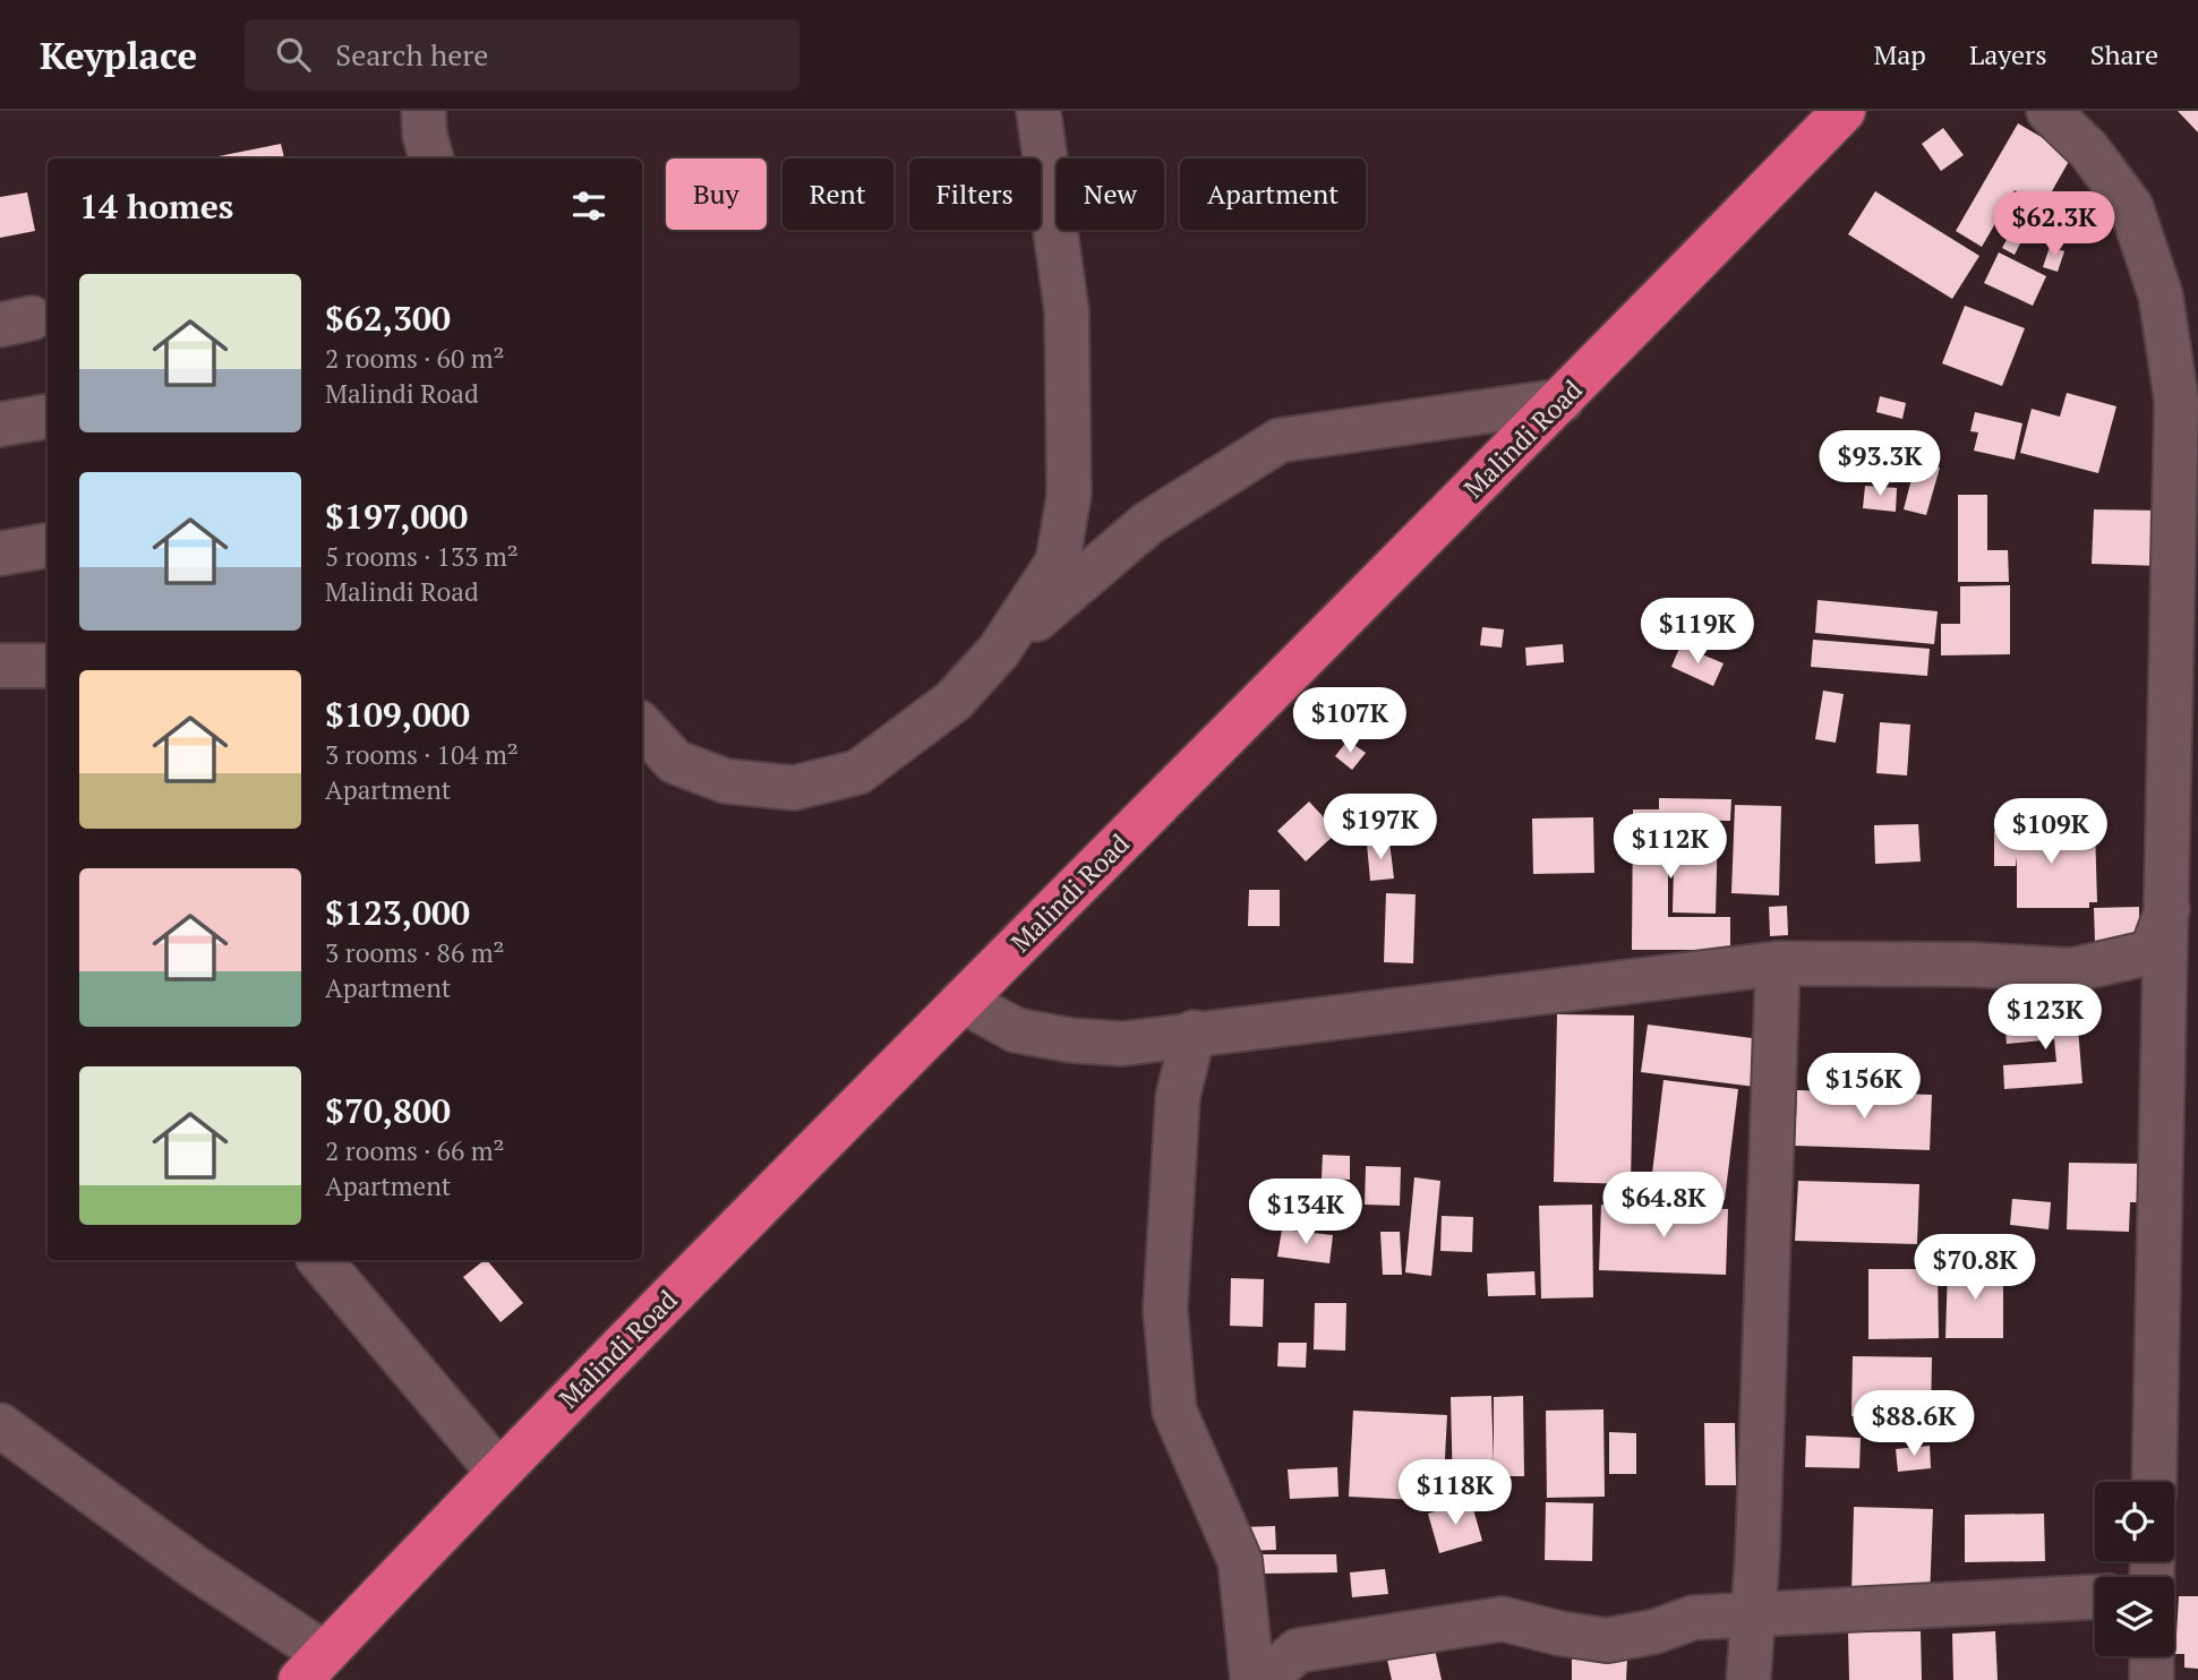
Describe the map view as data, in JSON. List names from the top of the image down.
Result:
{
  "streets": {
    "highway": ["Malindi Road"]
  },
  "page": {
    "header": "Keyplace",
    "search": "Search here",
    "nav": ["Map", "Layers", "Share"],
    "chip": [
      "Buy",
      "Rent",
      "Filters",
      "New",
      "Apartment"
    ],
    "heading": "14 homes",
    "price": [
      "$62.3K",
      "$93.3K",
      "$119K",
      "$107K",
      "$197K",
      "$109K",
      "$112K",
      "$123K",
      "$156K",
      "$64.8K",
      "$134K",
      "$70.8K",
      "$88.6K",
      "$118K"
    ],
    "list": [
      {
        "name": "$62,300",
        "note": "2 rooms · 60 m² · Malindi Road"
      },
      {
        "name": "$197,000",
        "note": "5 rooms · 133 m² · Malindi Road"
      },
      {
        "name": "$109,000",
        "note": "3 rooms · 104 m² · Apartment"
      },
      {
        "name": "$123,000",
        "note": "3 rooms · 86 m² · Apartment"
      },
      {
        "name": "$70,800",
        "note": "2 rooms · 66 m² · Apartment"
      }
    ]
  }
}
